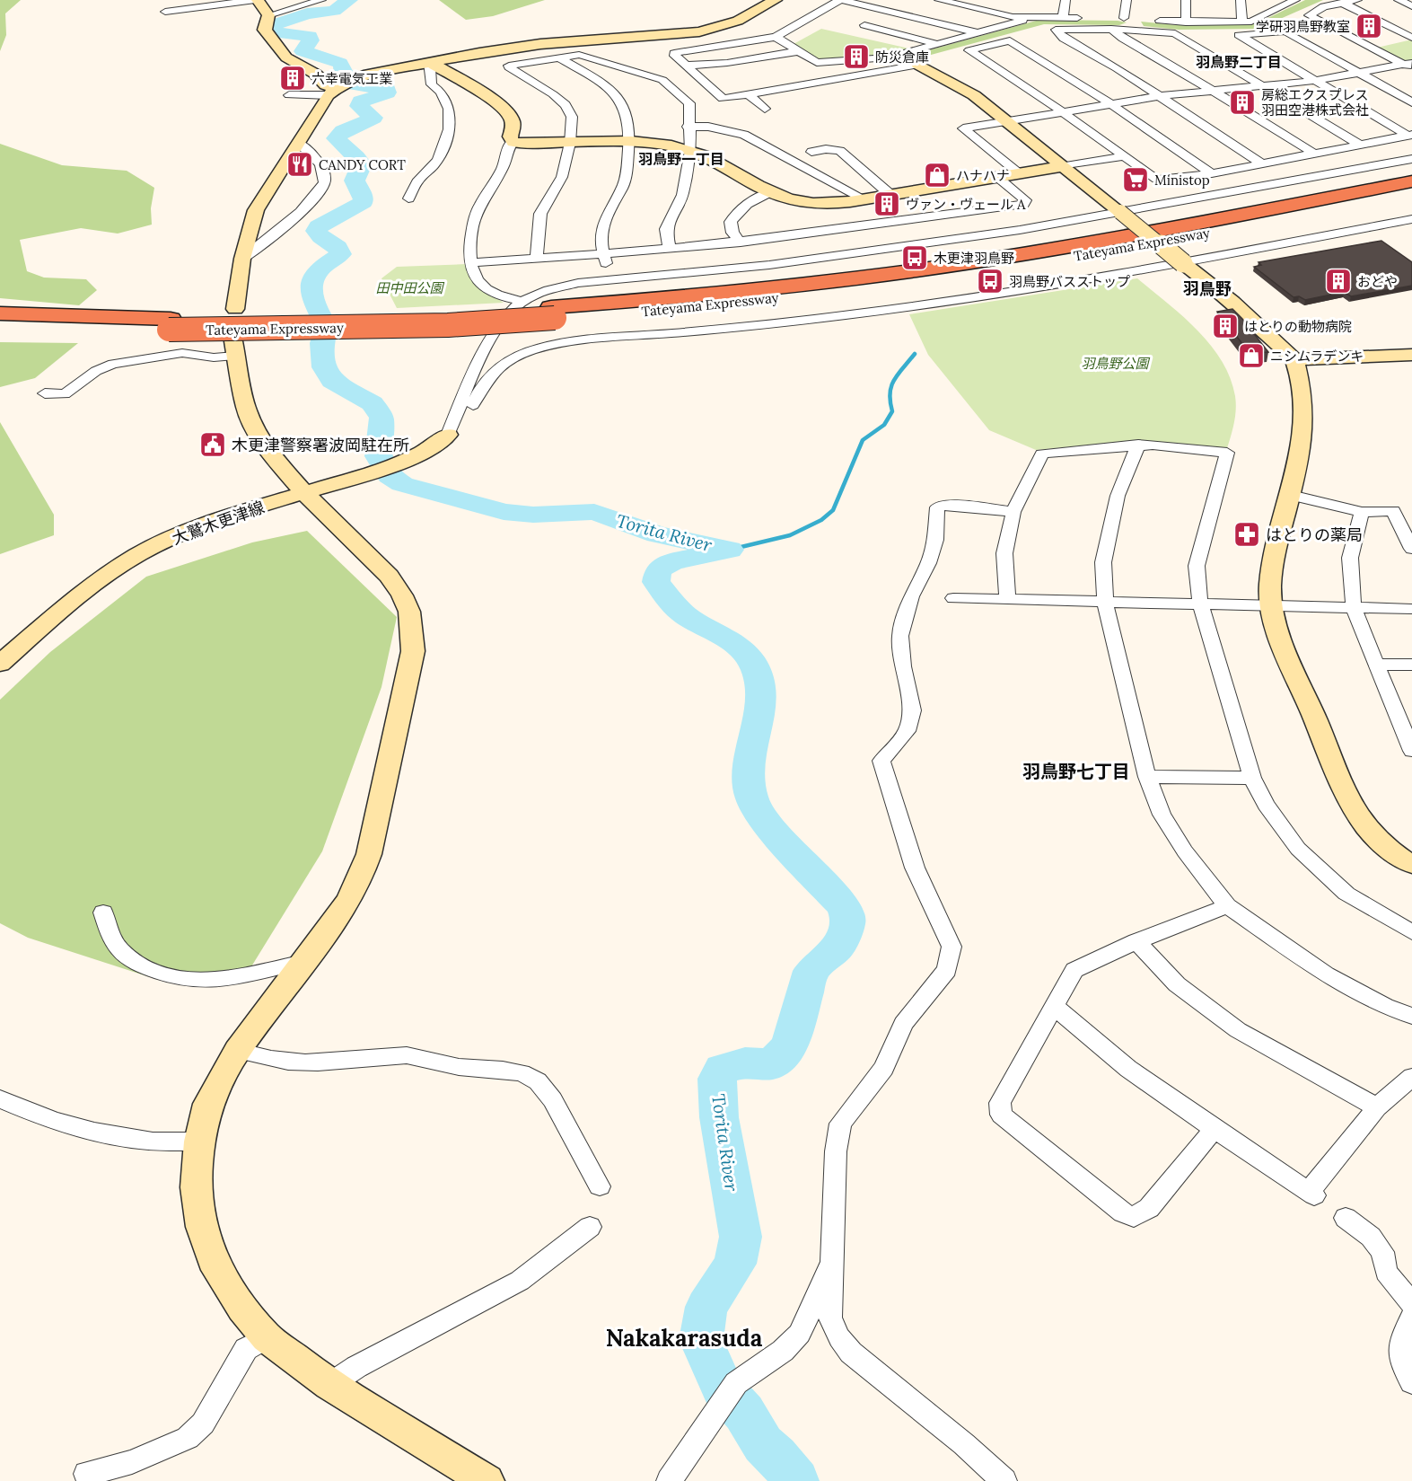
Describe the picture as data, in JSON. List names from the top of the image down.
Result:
{
  "streets": {
    "highway": ["Tateyama Expressway"],
    "street": ["大鷲木更津線"]
  },
  "districts": [
    "羽鳥野二丁目",
    "羽鳥野一丁目",
    "羽鳥野",
    "羽鳥野七丁目",
    "Nakakarasuda"
  ],
  "water": ["Torita River"],
  "parks": ["田中田公園", "羽鳥野公園"],
  "places": {
    "building": [
      "学研羽鳥野教室",
      "防災倉庫",
      "六幸電気工業",
      "房総エクスプレス 羽田空港株式会社",
      "ヴァン・ヴェール A",
      "おどや",
      "はとりの動物病院"
    ],
    "restaurant": ["CANDY CORT"],
    "shop": ["ハナハナ", "ニシムラデンキ"],
    "supermarket": ["Ministop"],
    "bus stop": ["木更津羽鳥野", "羽鳥野バスストップ"],
    "public building": ["木更津警察署波岡駐在所"],
    "pharmacy": ["はとりの薬局"]
  }
}
